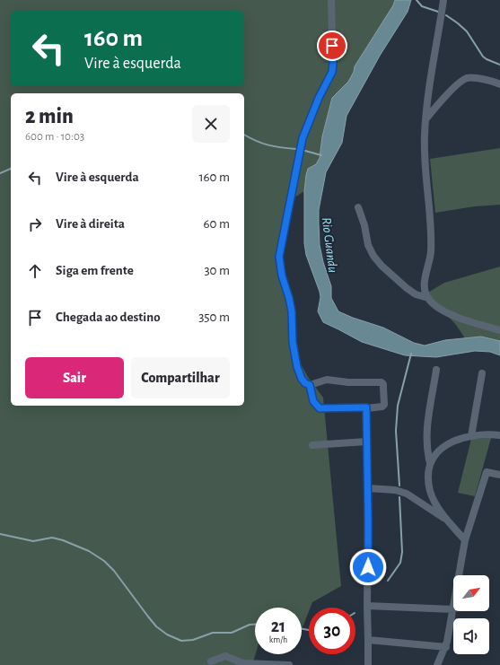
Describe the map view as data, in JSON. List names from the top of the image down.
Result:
{
  "water": ["Rio Guandu"],
  "north": "top right",
  "page": {
    "turn": ["160 m", "Vire à esquerda"],
    "heading": ["2 min", "600 m · 10:03"],
    "list": [
      {
        "name": "Vire à esquerda",
        "value": "160 m"
      },
      {
        "name": "Vire à direita",
        "value": "60 m"
      },
      {
        "name": "Siga em frente",
        "value": "30 m"
      },
      {
        "name": "Chegada ao destino",
        "value": "350 m"
      }
    ],
    "buttons": ["Sair", "Compartilhar"],
    "speed": "21 km/h",
    "limit": "30"
  }
}
